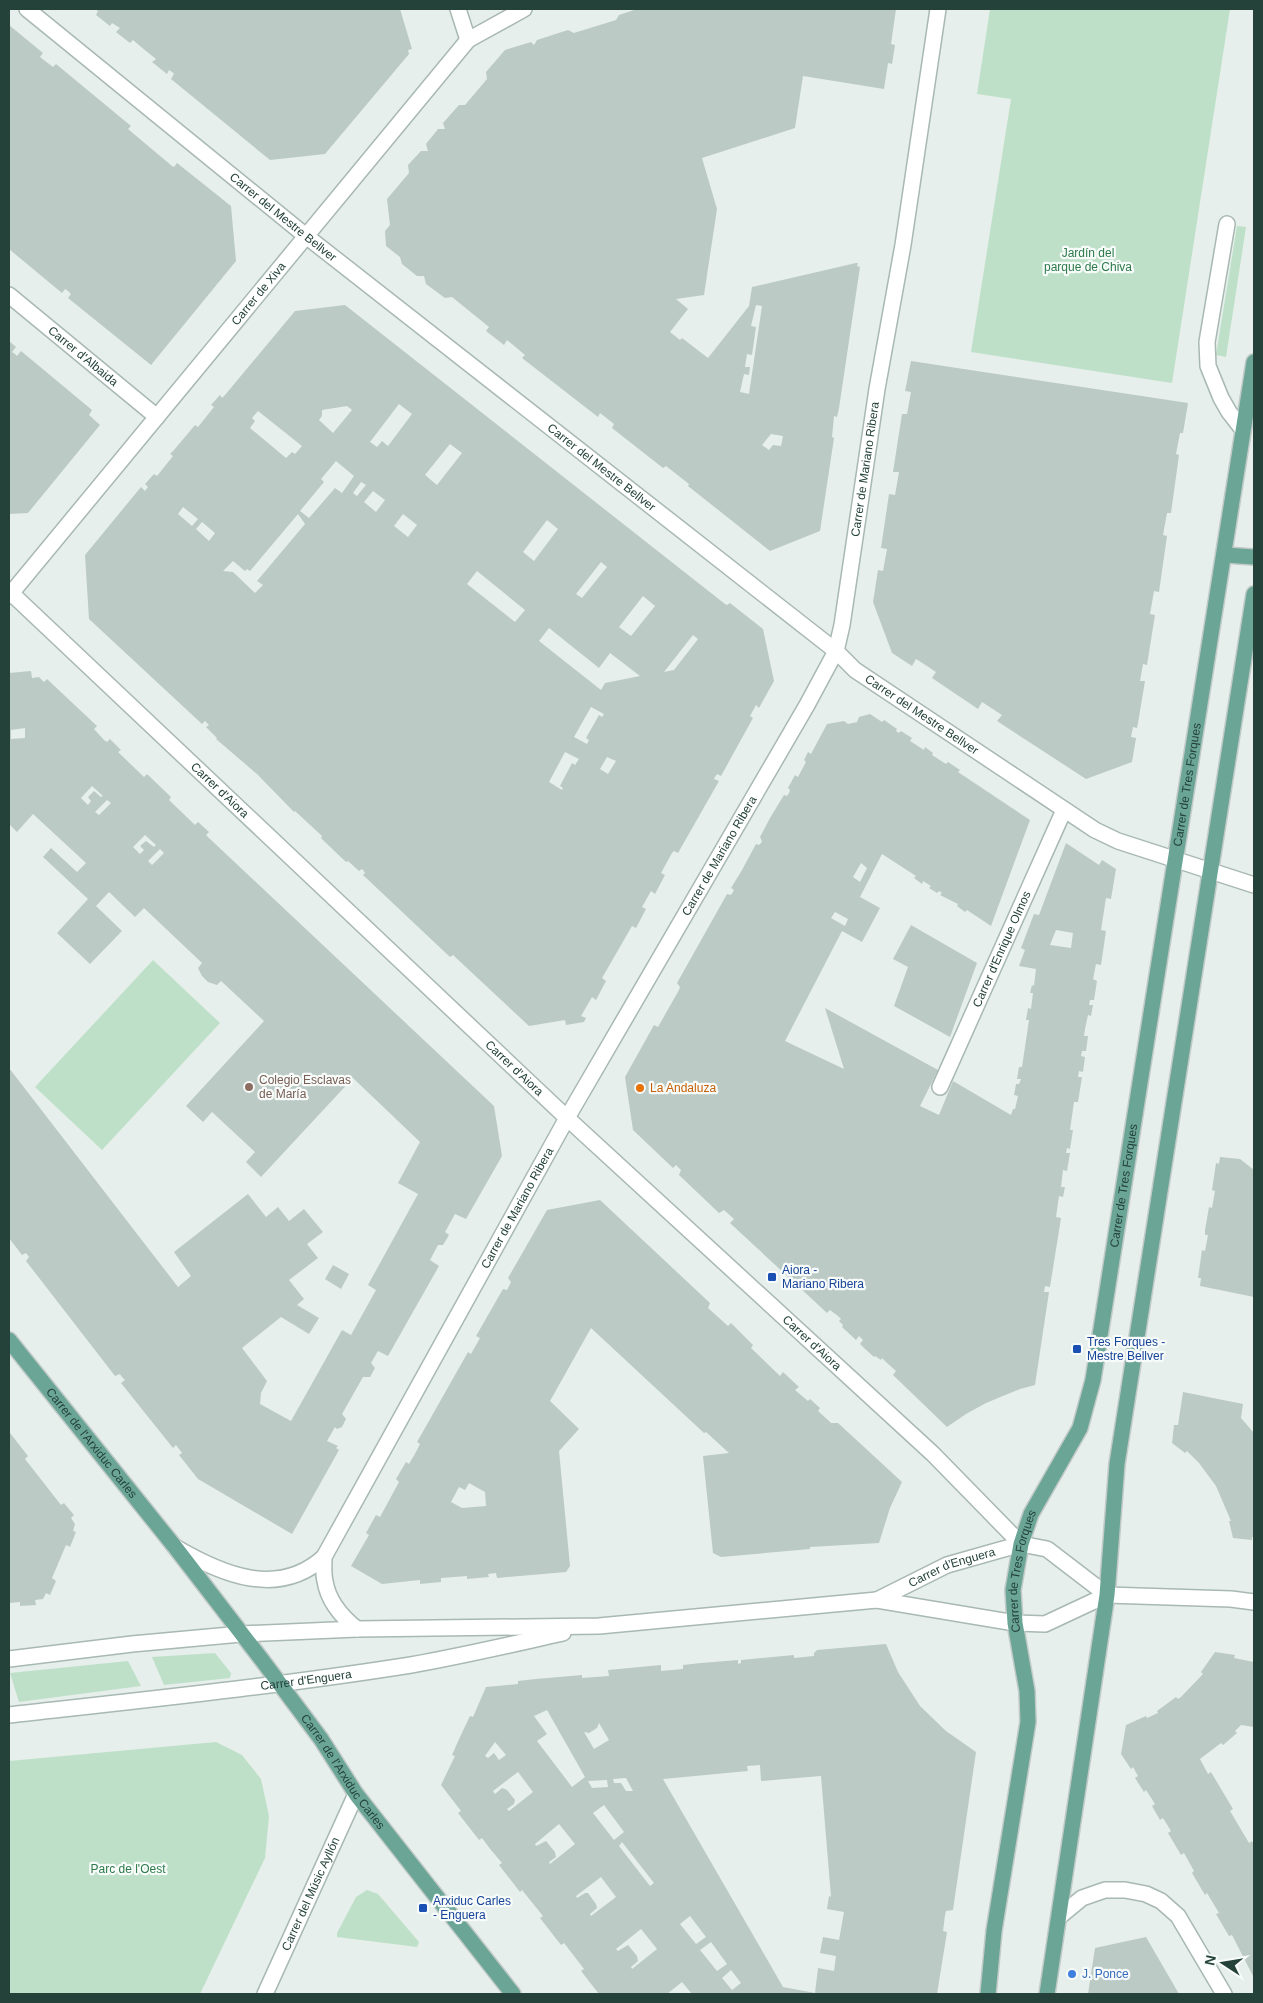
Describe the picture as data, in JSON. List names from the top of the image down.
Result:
{
  "streets": {
    "main road": ["Carrer de Tres Forques", "Carrer de l'Arxiduc Carles"],
    "street": [
      "Carrer del Mestre Bellver",
      "Carrer de Xiva",
      "Carrer d'Albaida",
      "Carrer de Mariano Ribera",
      "Carrer d'Aiora",
      "Carrer d'Enrique Olmos",
      "Carrer d'Enguera",
      "Carrer del Músic Ayllón"
    ]
  },
  "crossings": [
    ["Carrer del Mestre Bellver", "Carrer de Xiva"],
    ["Carrer del Mestre Bellver", "Carrer de Mariano Ribera"],
    ["Carrer del Mestre Bellver", "Carrer de Tres Forques"],
    ["Carrer del Mestre Bellver", "Carrer d'Enrique Olmos"],
    ["Carrer de Xiva", "Carrer d'Albaida"],
    ["Carrer de Xiva", "Carrer d'Aiora"],
    ["Carrer de Mariano Ribera", "Carrer d'Aiora"],
    ["Carrer de Mariano Ribera", "Carrer de l'Arxiduc Carles"],
    ["Carrer de Mariano Ribera", "Carrer d'Enguera"],
    ["Carrer de Tres Forques", "Carrer d'Aiora"],
    ["Carrer de Tres Forques", "Carrer d'Enguera"],
    ["Carrer d'Aiora", "Carrer d'Enguera"],
    ["Carrer de l'Arxiduc Carles", "Carrer d'Enguera"],
    ["Carrer de l'Arxiduc Carles", "Carrer del Músic Ayllón"]
  ],
  "parks": ["Jardín del parque de Chiva", "Parc de l'Oest"],
  "places": {
    "other": ["Colegio Esclavas de María", "La Andaluza", "J. Ponce"],
    "transit": ["Aiora - Mariano Ribera", "Tres Forques - Mestre Bellver", "Arxiduc Carles - Enguera"]
  },
  "north": "left"
}
